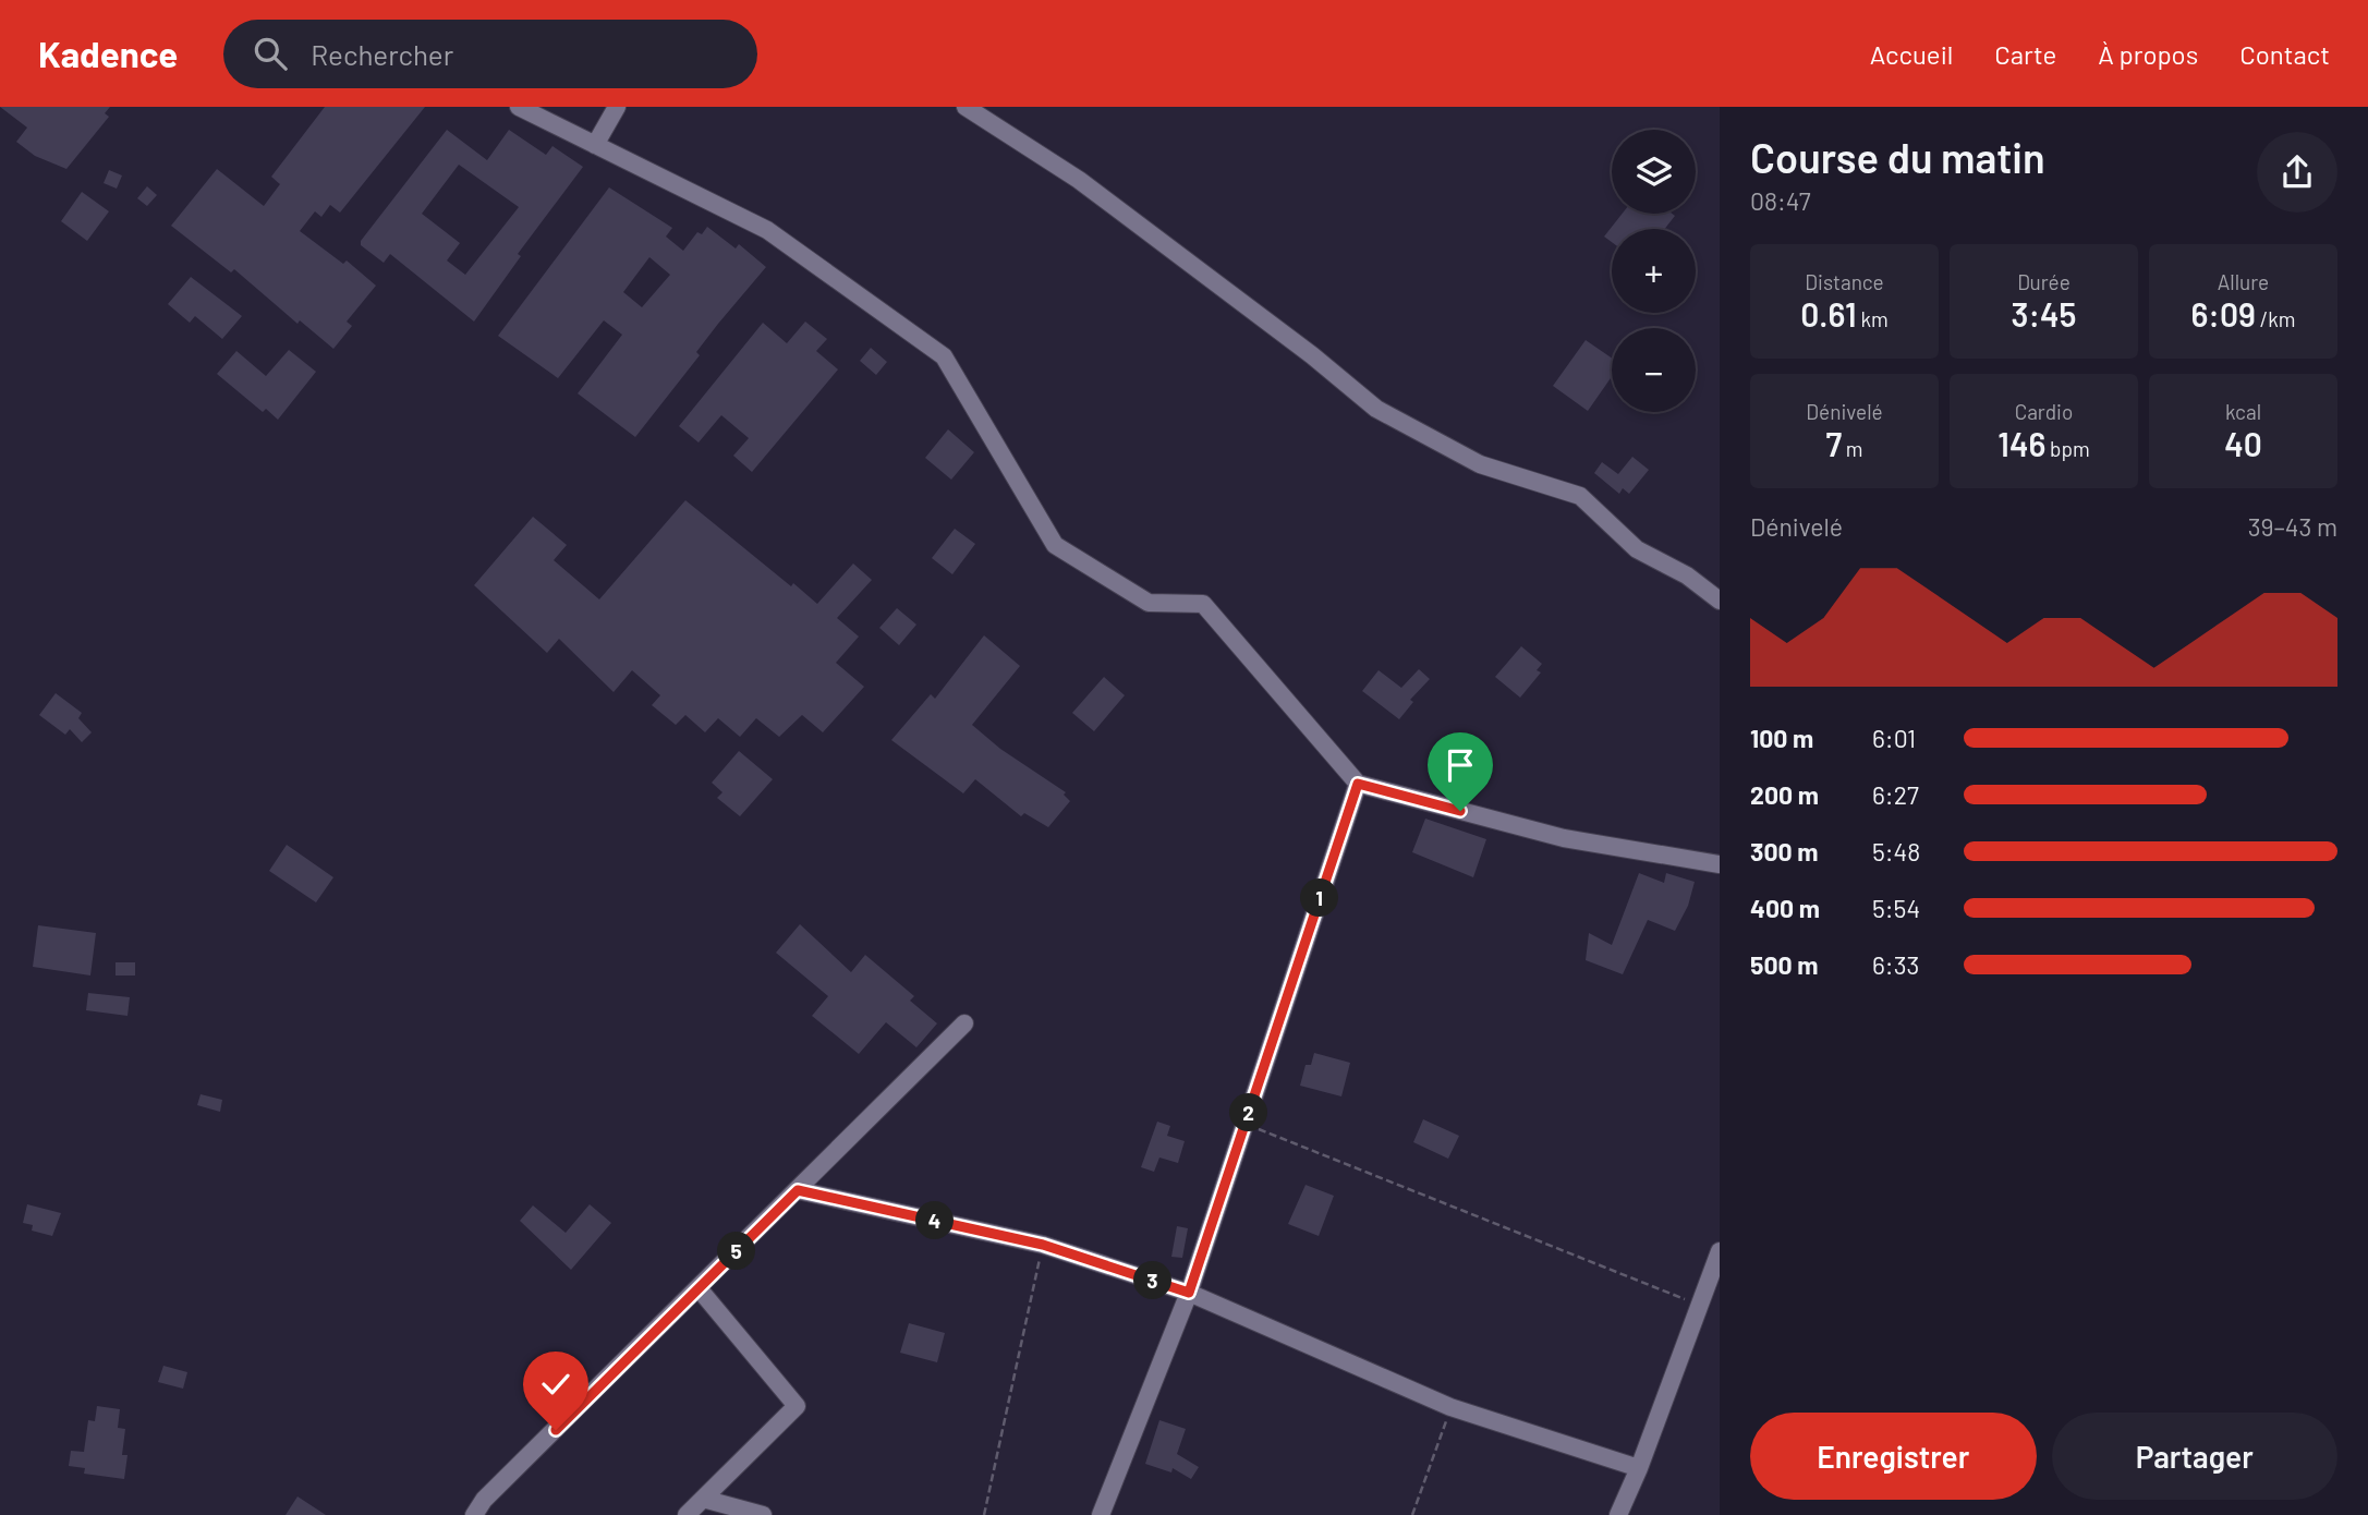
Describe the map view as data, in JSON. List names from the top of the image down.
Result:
{
  "page": {
    "header": "Kadence",
    "search": "Rechercher",
    "nav": [
      "Accueil",
      "Carte",
      "À propos",
      "Contact"
    ],
    "heading": ["Course du matin", "08:47"],
    "map_buttons": ["+", "−"],
    "stats": [
      ["Distance", "0.61 km"],
      ["Durée", "3:45"],
      ["Allure", "6:09 /km"],
      ["Dénivelé", "7 m"],
      ["Cardio", "146 bpm"],
      ["kcal", "40"]
    ],
    "chart": ["Dénivelé", "39–43 m"],
    "list": [
      {
        "name": "100 m",
        "note": "6:01"
      },
      {
        "name": "200 m",
        "note": "6:27"
      },
      {
        "name": "300 m",
        "note": "5:48"
      },
      {
        "name": "400 m",
        "note": "5:54"
      },
      {
        "name": "500 m",
        "note": "6:33"
      }
    ],
    "pins": [
      "1",
      "2",
      "4",
      "5",
      "3"
    ],
    "buttons": ["Enregistrer", "Partager"]
  }
}
